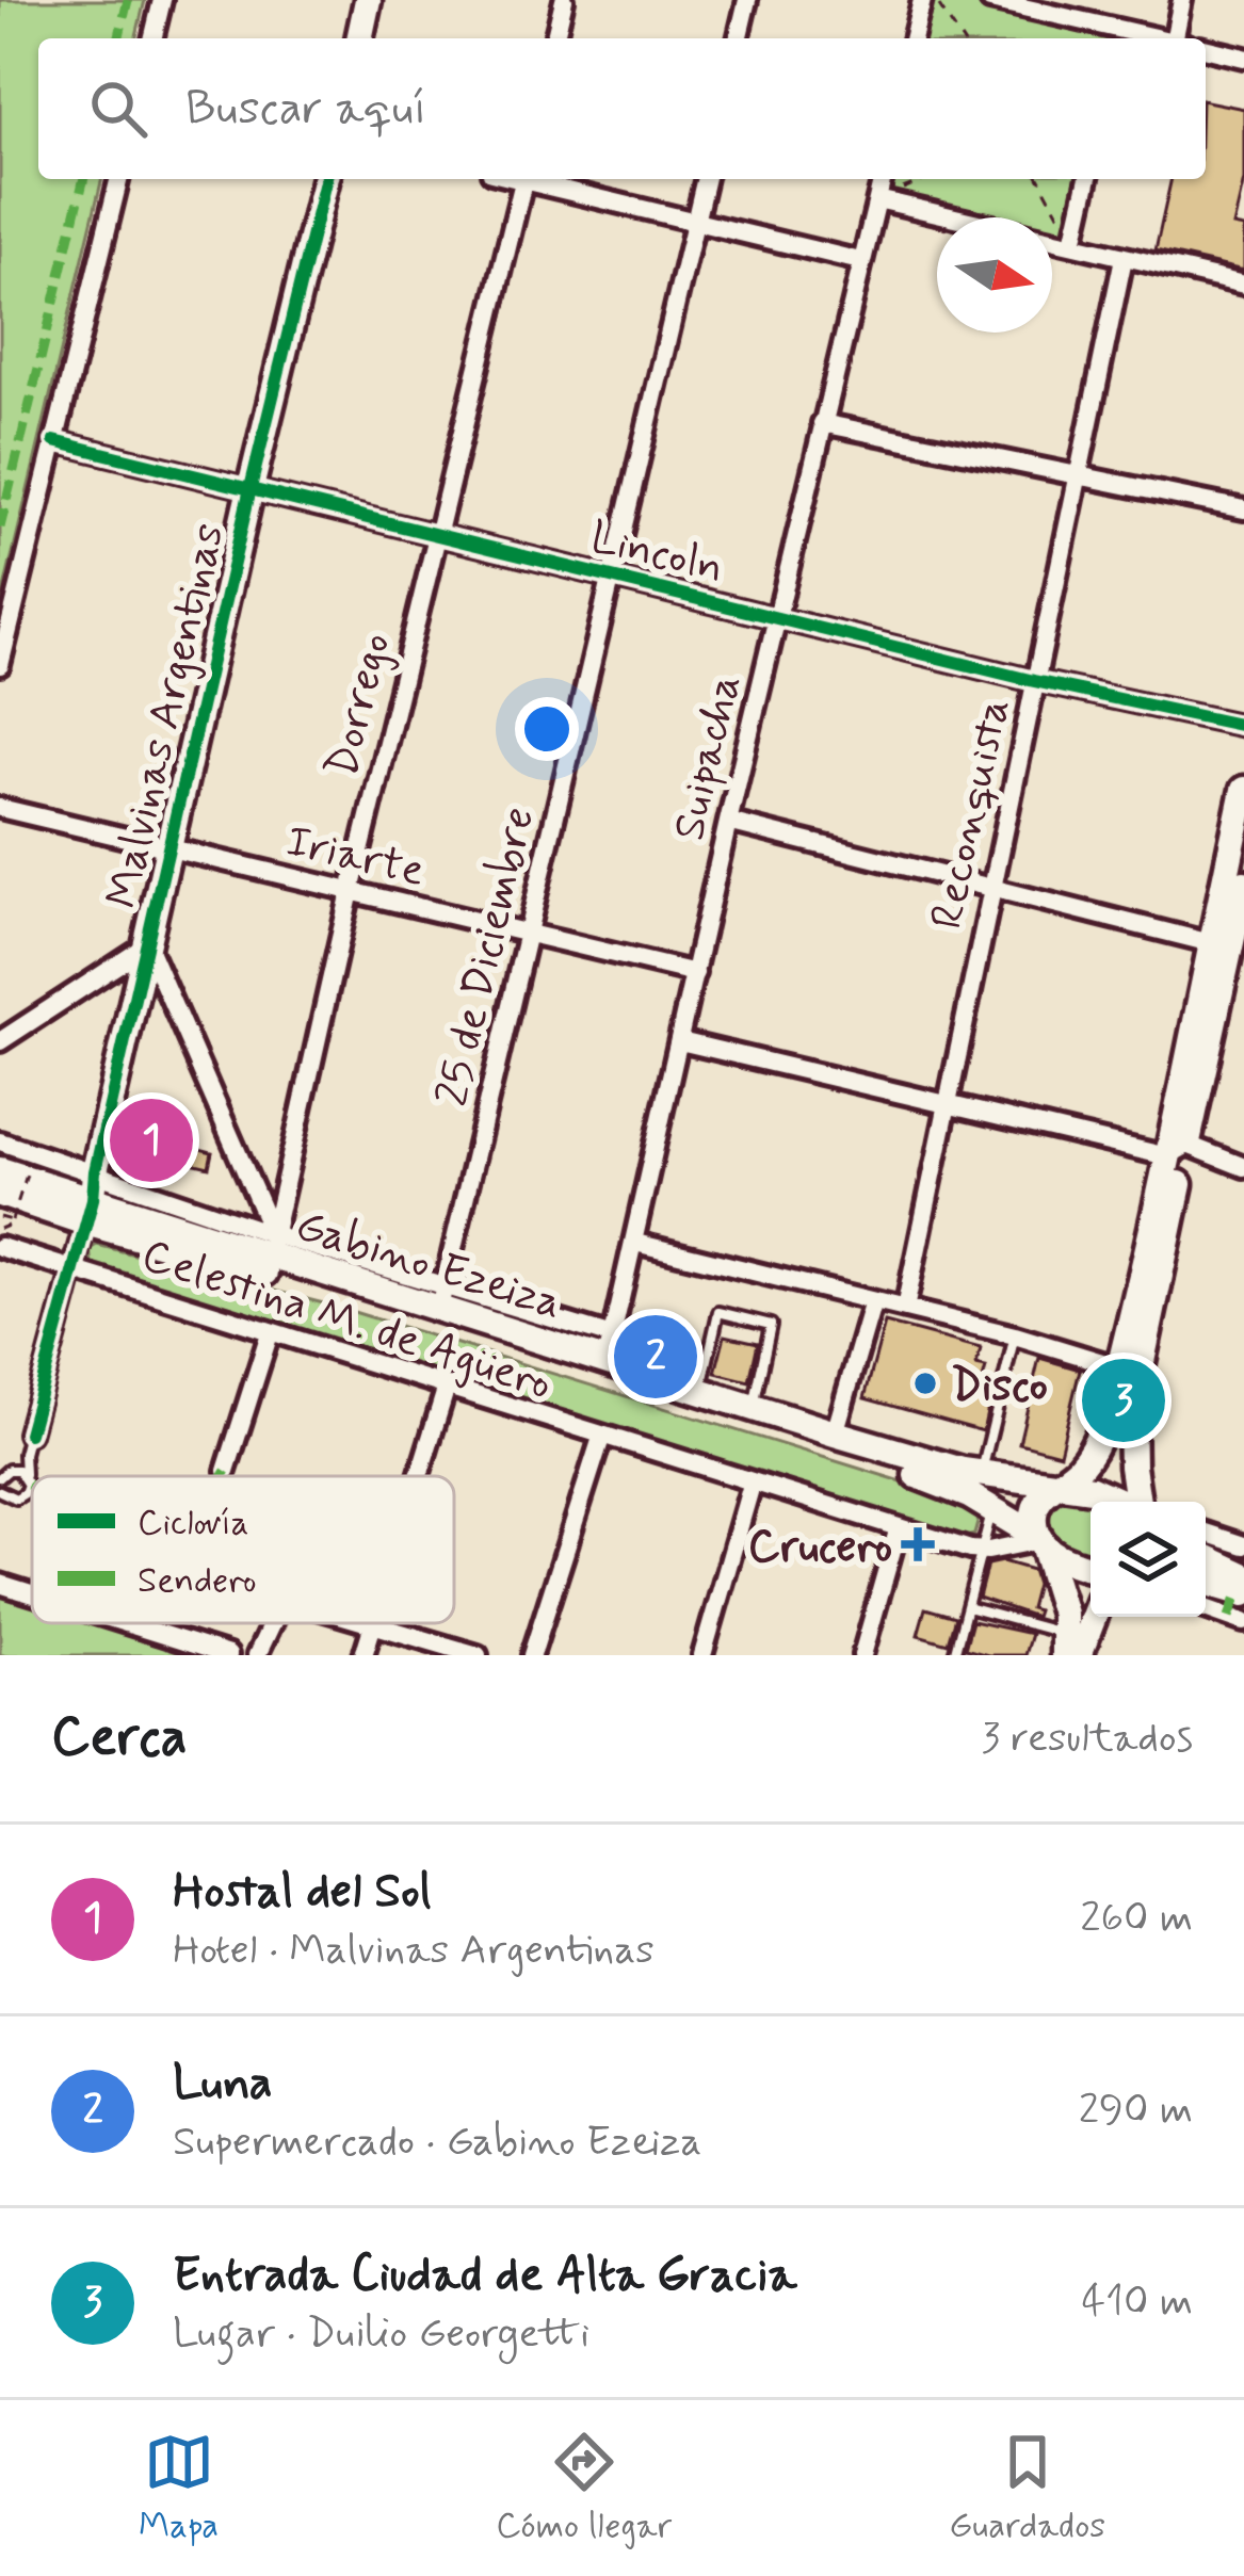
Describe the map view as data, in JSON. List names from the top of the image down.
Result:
{
  "streets": {
    "main road": ["Malvinas Argentinas", "Gabino Ezeiza"],
    "street": [
      "Lincoln",
      "Dorrego",
      "Suipacha",
      "Reconquista",
      "Iriarte",
      "25 de Diciembre",
      "Celestina M. de Agüero"
    ]
  },
  "crossings": [
    ["Lincoln", "Dorrego"],
    ["Lincoln", "Malvinas Argentinas"],
    ["Lincoln", "Suipacha"],
    ["Lincoln", "Reconquista"],
    ["Lincoln", "25 de Diciembre"],
    ["Dorrego", "Iriarte"],
    ["Dorrego", "Gabino Ezeiza"],
    ["Malvinas Argentinas", "Iriarte"],
    ["Malvinas Argentinas", "Gabino Ezeiza"],
    ["Suipacha", "Iriarte"],
    ["Suipacha", "Gabino Ezeiza"],
    ["Iriarte", "25 de Diciembre"],
    ["25 de Diciembre", "Gabino Ezeiza"],
    ["Gabino Ezeiza", "Celestina M. de Agüero"]
  ],
  "places": {
    "other": ["Disco"],
    "health": ["Crucero"]
  },
  "legend": ["Ciclovía", "Sendero"],
  "north": "right",
  "page": {
    "search": "Buscar aquí",
    "pins": ["1", "2", "3"],
    "heading": ["Cerca", "3 resultados"],
    "list": [
      {
        "mark": "1",
        "name": "Hostal del Sol",
        "note": "Hotel · Malvinas Argentinas",
        "value": "260 m"
      },
      {
        "mark": "2",
        "name": "Luna",
        "note": "Supermercado · Gabino Ezeiza",
        "value": "290 m"
      },
      {
        "mark": "3",
        "name": "Entrada Ciudad de Alta Gracia",
        "note": "Lugar · Duilio Georgetti",
        "value": "410 m"
      }
    ],
    "nav": ["Mapa", "Cómo llegar", "Guardados"]
  }
}
